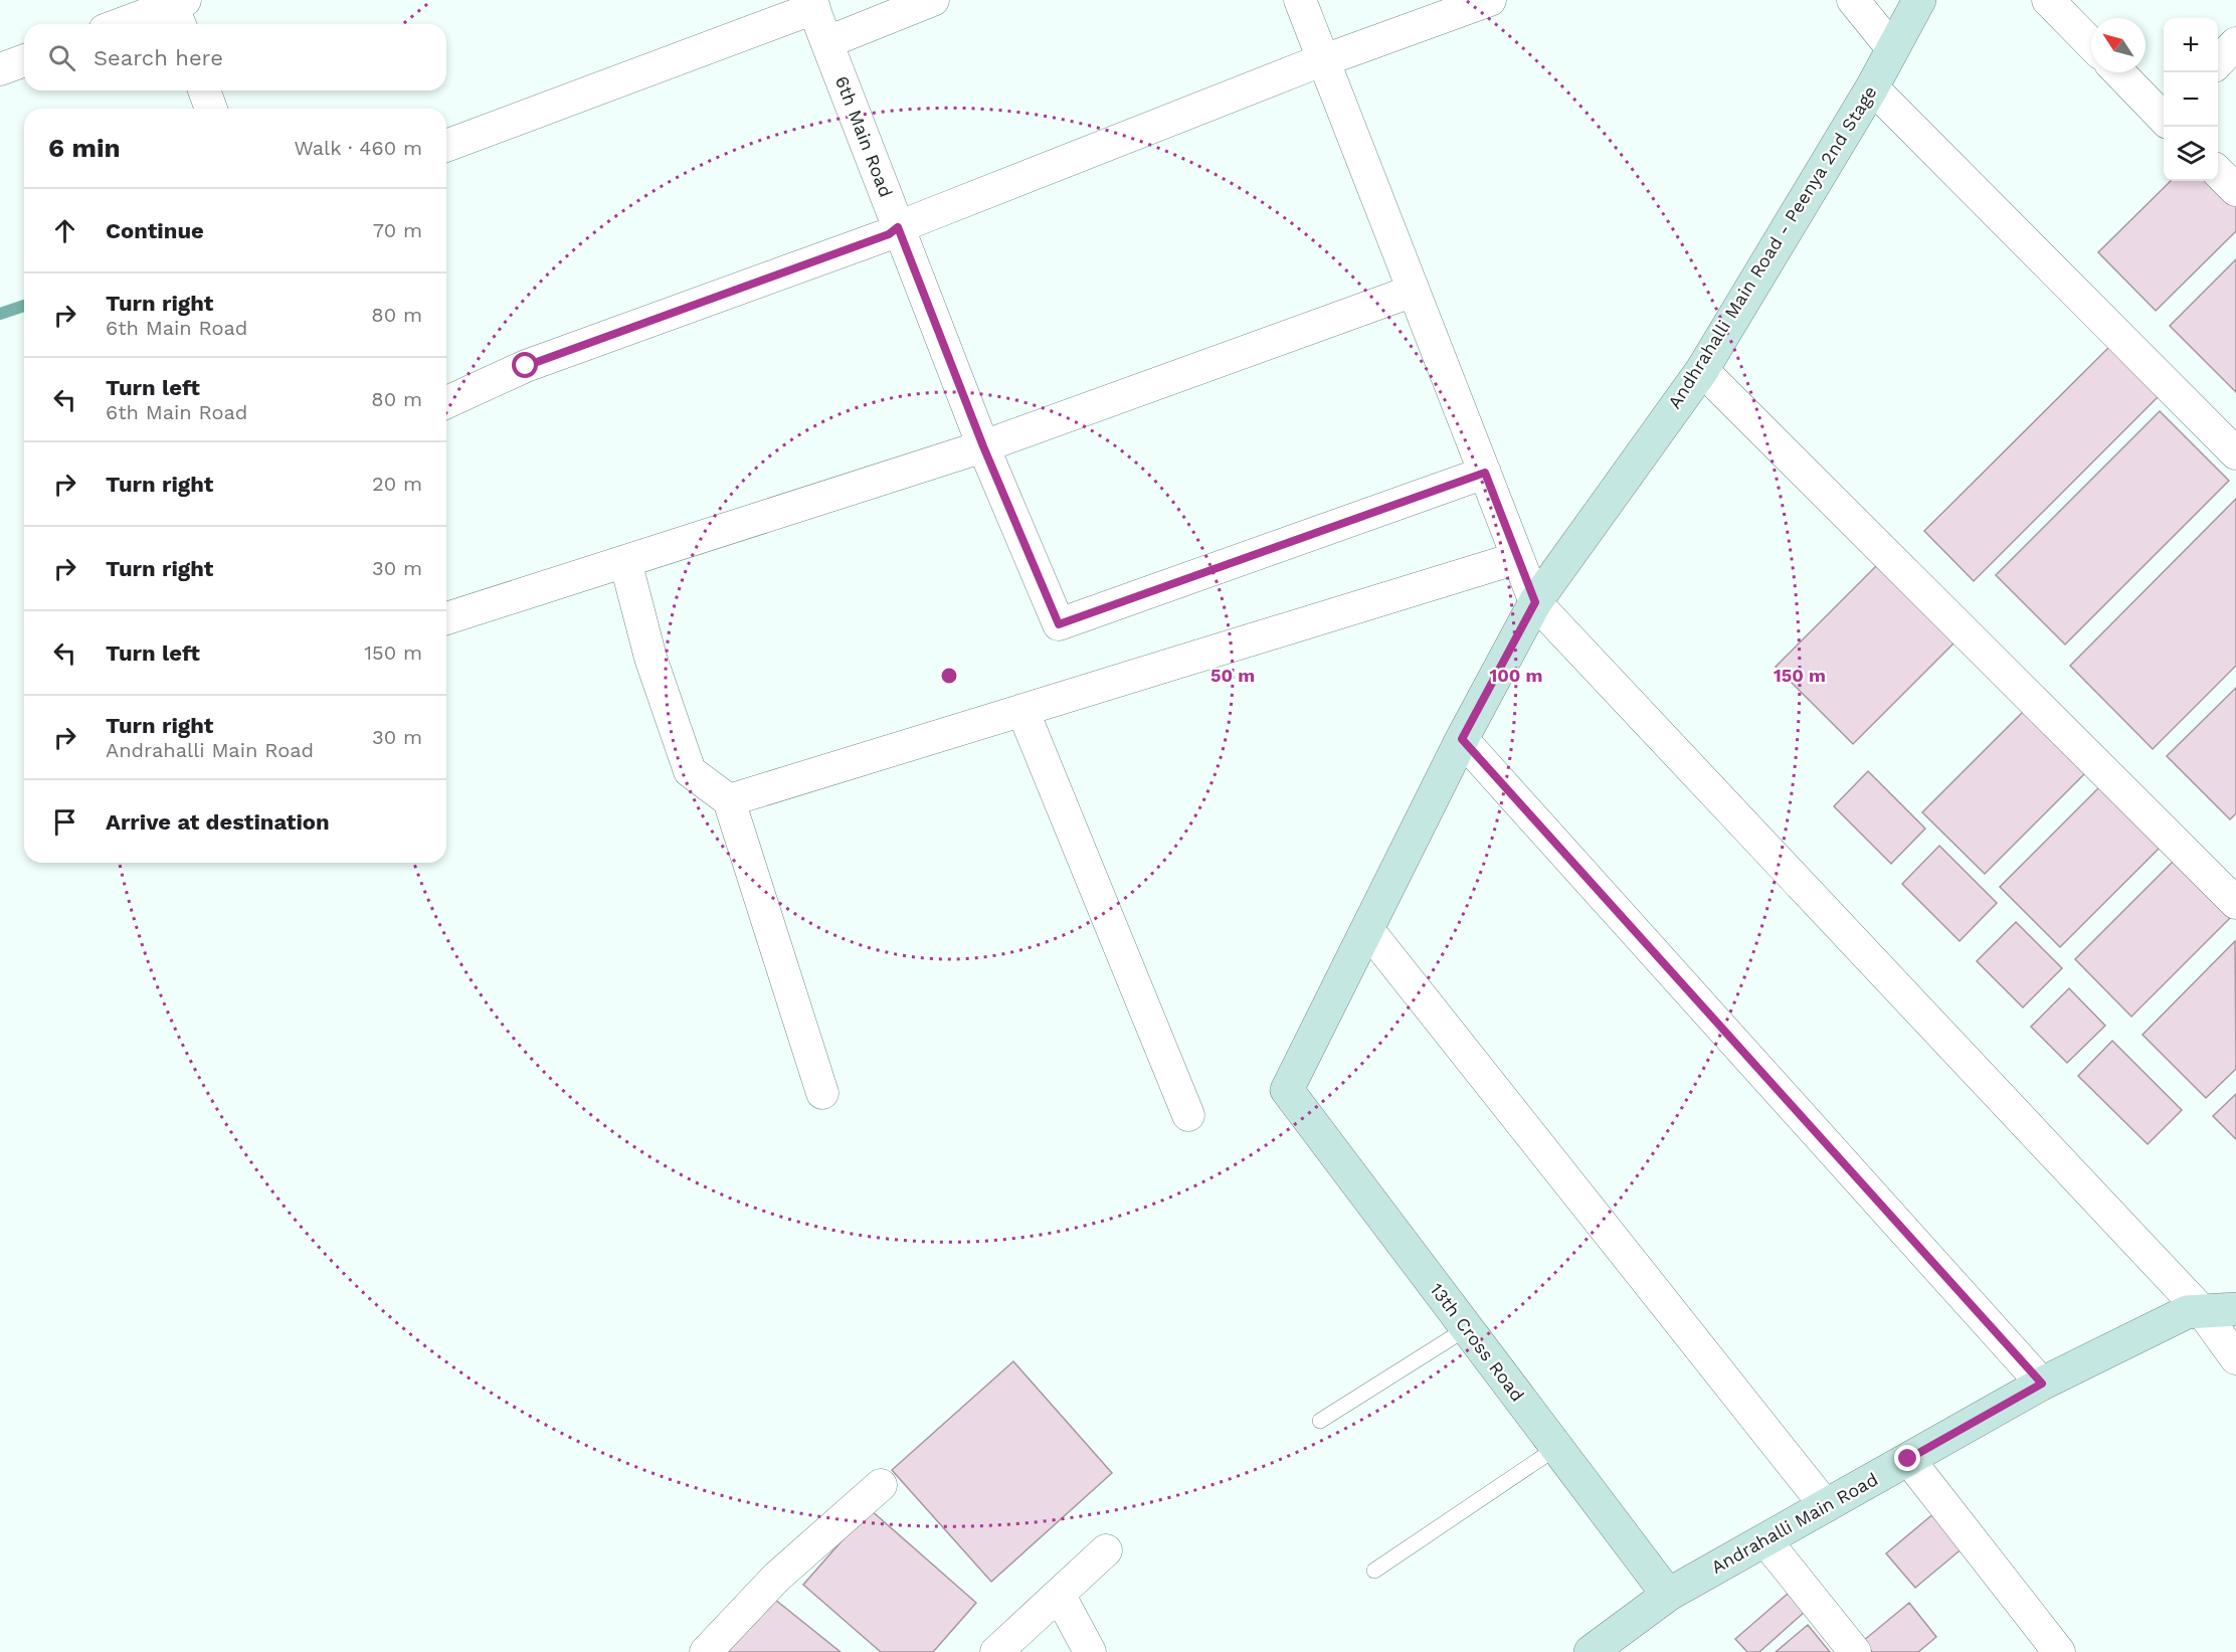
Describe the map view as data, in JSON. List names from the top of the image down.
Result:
{
  "streets": {
    "street": [
      "6th Main Road",
      "Andhrahalli Main Road - Peenya 2nd Stage",
      "13th Cross Road",
      "Andrahalli Main Road"
    ]
  },
  "crossings": [
    ["Andhrahalli Main Road - Peenya 2nd Stage", "13th Cross Road"],
    ["13th Cross Road", "Andrahalli Main Road"]
  ],
  "north": "top left",
  "page": {
    "map_buttons": ["+", "−"],
    "search": "Search here",
    "heading": ["6 min", "Walk · 460 m"],
    "list": [
      ["Continue", "70 m"],
      ["Turn right", "6th Main Road", "80 m"],
      ["Turn left", "6th Main Road", "80 m"],
      ["Turn right", "20 m"],
      ["Turn right", "30 m"],
      ["Turn left", "150 m"],
      ["Turn right", "Andrahalli Main Road", "30 m"],
      "Arrive at destination"
    ]
  },
  "rings": ["50 m", "100 m", "150 m"]
}
